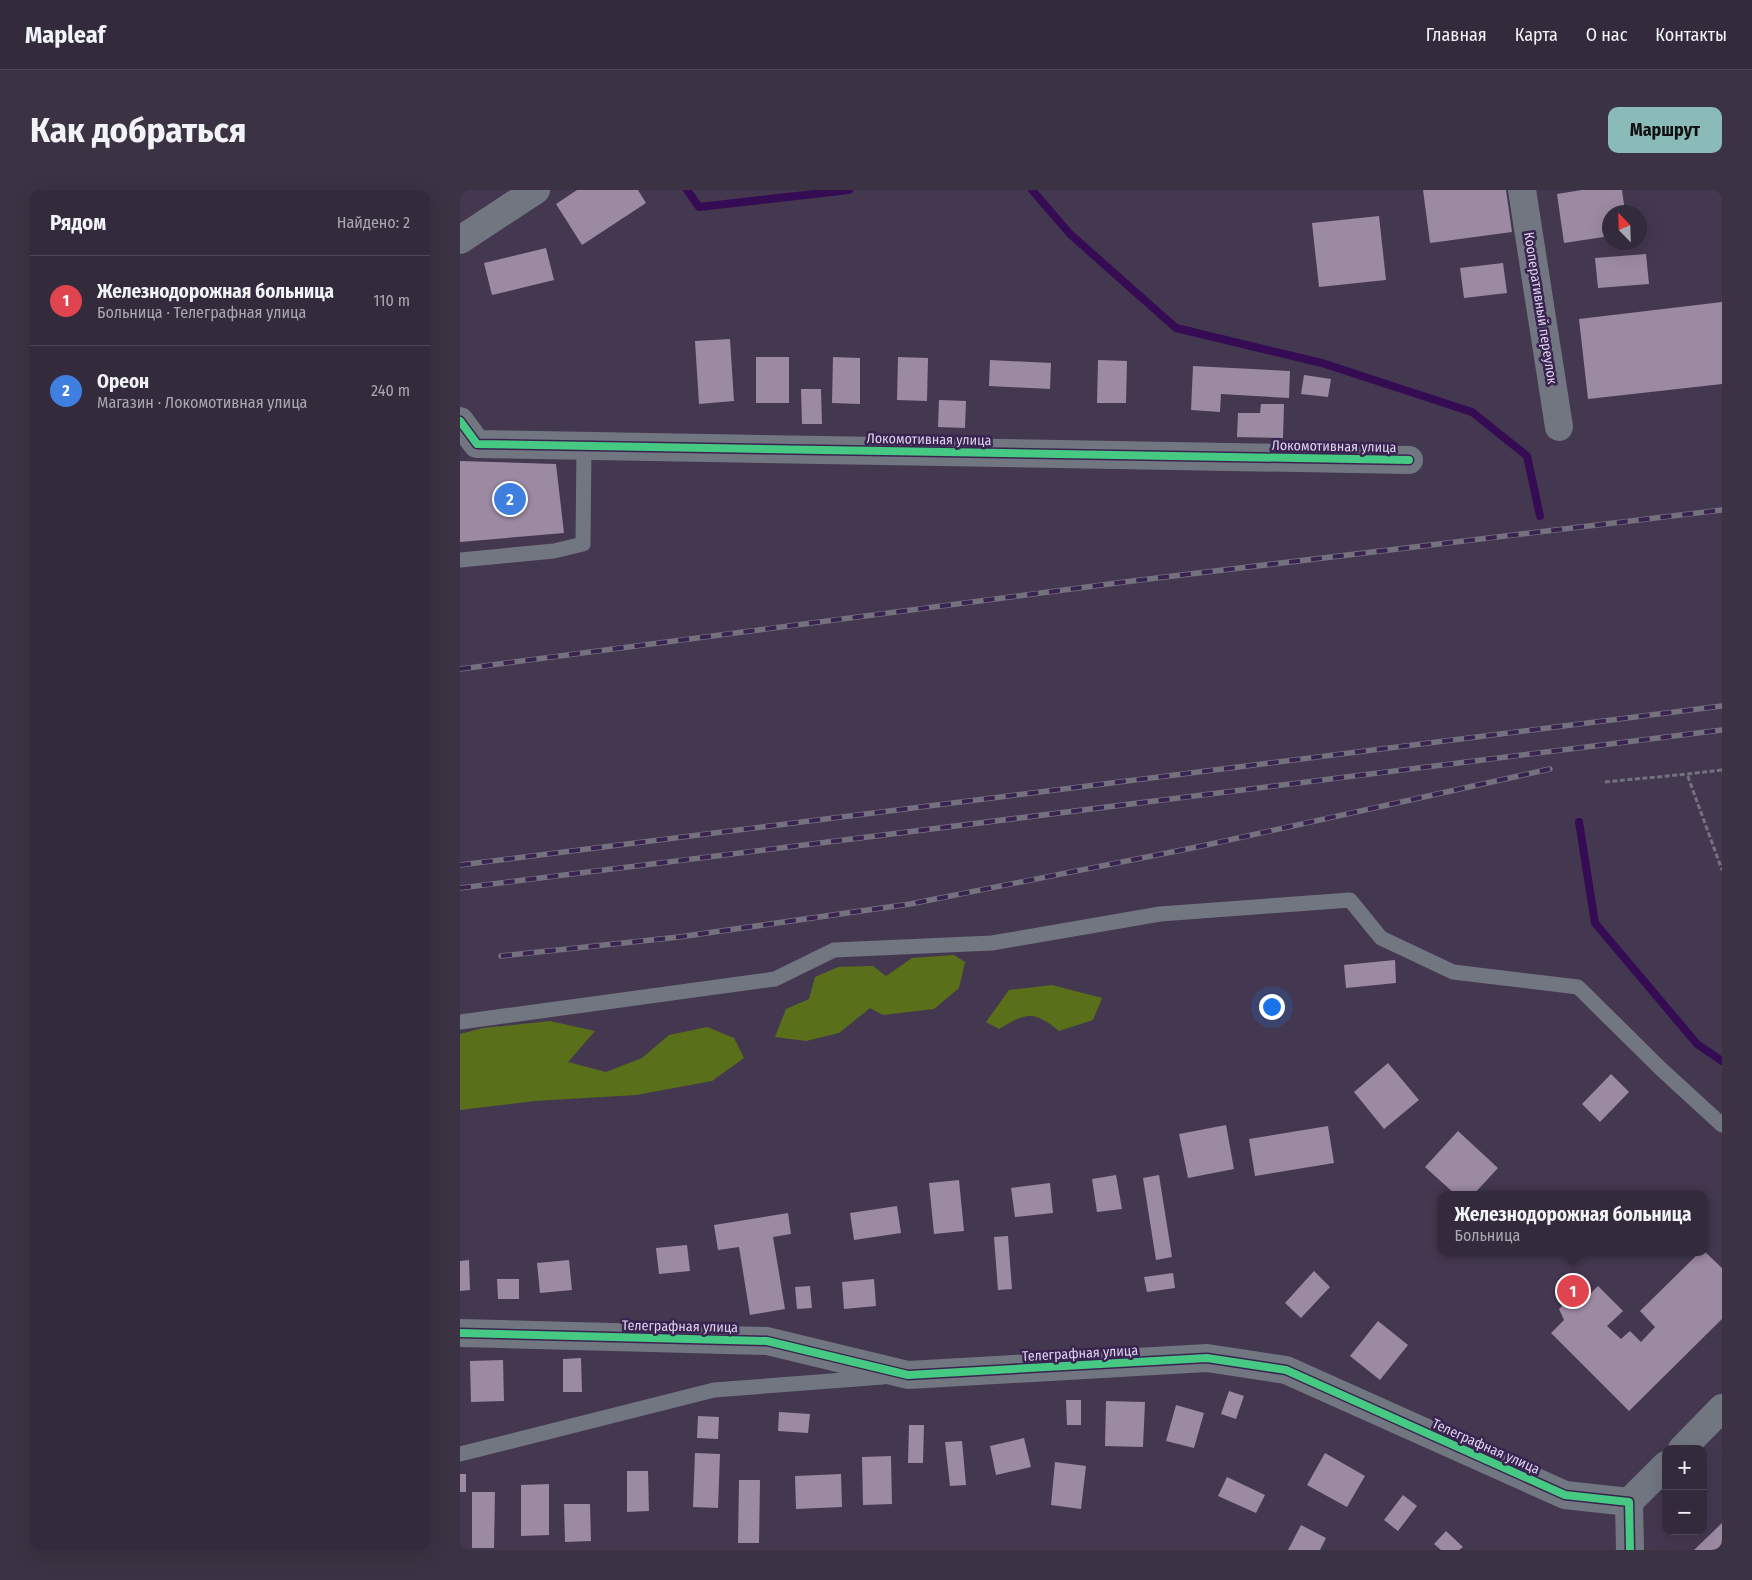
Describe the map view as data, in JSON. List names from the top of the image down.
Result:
{
  "streets": {
    "street": ["Кооперативный переулок", "Локомотивная улица", "Телеграфная улица"]
  },
  "north": "top left",
  "page": {
    "header": "Mapleaf",
    "nav": [
      "Главная",
      "Карта",
      "О нас",
      "Контакты"
    ],
    "buttons": "Маршрут",
    "title": "Как добраться",
    "heading": ["Рядом", "Найдено: 2"],
    "list": [
      {
        "mark": "1",
        "name": "Железнодорожная больница",
        "note": "Больница · Телеграфная улица",
        "value": "110 m"
      },
      {
        "mark": "2",
        "name": "Ореон",
        "note": "Магазин · Локомотивная улица",
        "value": "240 m"
      }
    ],
    "pins": ["2", "1"],
    "popup": ["Железнодорожная больница", "Больница"],
    "map_buttons": ["+", "−"]
  }
}
